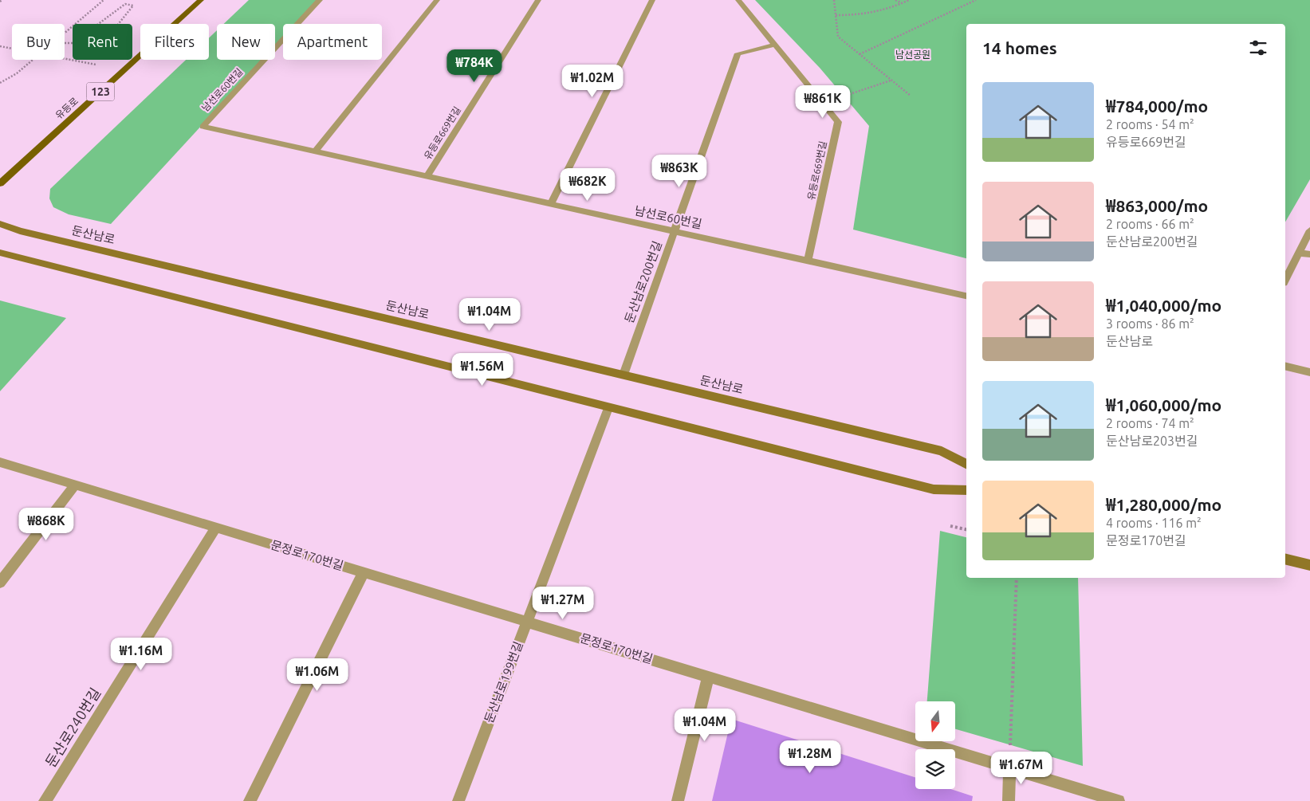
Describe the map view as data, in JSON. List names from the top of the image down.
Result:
{
  "streets": {
    "main road": ["123", "유등로", "둔산남로"],
    "street": [
      "남선로60번길",
      "유등로669번길",
      "둔산남로200번길",
      "문정로170번길",
      "둔산남로199번길",
      "둔산로240번길"
    ]
  },
  "crossings": [
    ["남선로60번길", "유등로669번길"],
    ["남선로60번길", "둔산남로200번길"],
    ["유등로669번길", "둔산남로200번길"],
    ["둔산남로", "둔산남로200번길"],
    ["문정로170번길", "둔산남로199번길"],
    ["문정로170번길", "둔산로240번길"]
  ],
  "parks": ["남선공원"],
  "north": "bottom",
  "page": {
    "chip": [
      "Buy",
      "Rent",
      "Filters",
      "New",
      "Apartment"
    ],
    "heading": "14 homes",
    "price": [
      "₩784K",
      "₩1.02M",
      "₩861K",
      "₩863K",
      "₩682K",
      "₩1.04M",
      "₩1.56M",
      "₩868K",
      "₩1.27M",
      "₩1.16M",
      "₩1.06M",
      "₩1.04M",
      "₩1.28M",
      "₩1.67M"
    ],
    "list": [
      {
        "name": "₩784,000/mo",
        "note": "2 rooms · 54 m² · 유등로669번길"
      },
      {
        "name": "₩863,000/mo",
        "note": "2 rooms · 66 m² · 둔산남로200번길"
      },
      {
        "name": "₩1,040,000/mo",
        "note": "3 rooms · 86 m² · 둔산남로"
      },
      {
        "name": "₩1,060,000/mo",
        "note": "2 rooms · 74 m² · 둔산남로203번길"
      },
      {
        "name": "₩1,280,000/mo",
        "note": "4 rooms · 116 m² · 문정로170번길"
      }
    ]
  }
}
